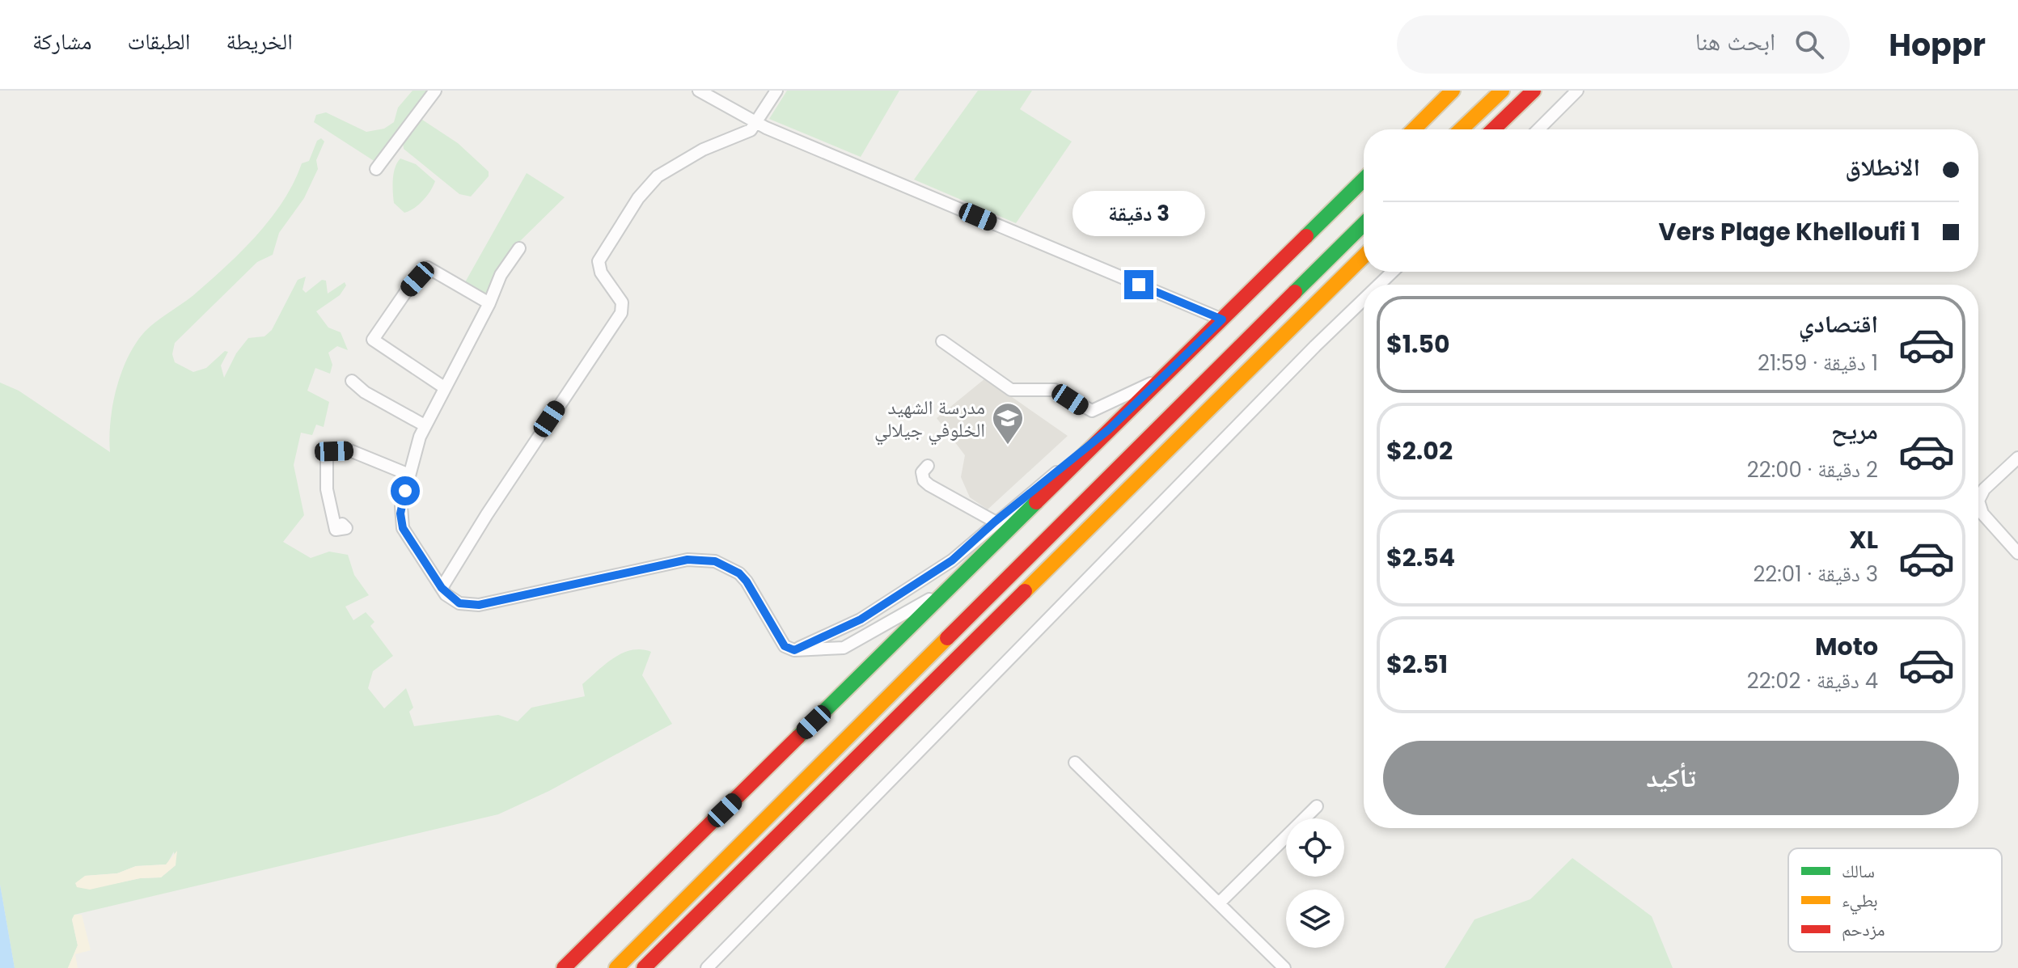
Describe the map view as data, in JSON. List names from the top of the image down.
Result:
{
  "places": {
    "school or university": ["مدرسة الشهيد الخلوفي جيلالي"]
  },
  "legend": ["سالك", "بطيء", "مزدحم"],
  "page": {
    "header": "Hoppr",
    "search": "ابحث هنا",
    "nav": ["الخريطة", "الطبقات", "مشاركة"],
    "banner": ["الانطلاق", "Vers Plage Khelloufi 1"],
    "bubble": "3 دقيقة",
    "list": [
      {
        "name": "اقتصادي",
        "note": "1 دقيقة · 21:59",
        "value": "$1.50"
      },
      {
        "name": "مريح",
        "note": "2 دقيقة · 22:00",
        "value": "$2.02"
      },
      {
        "name": "XL",
        "note": "3 دقيقة · 22:01",
        "value": "$2.54"
      },
      {
        "name": "Moto",
        "note": "4 دقيقة · 22:02",
        "value": "$2.51"
      }
    ],
    "buttons": "تأكيد"
  }
}
